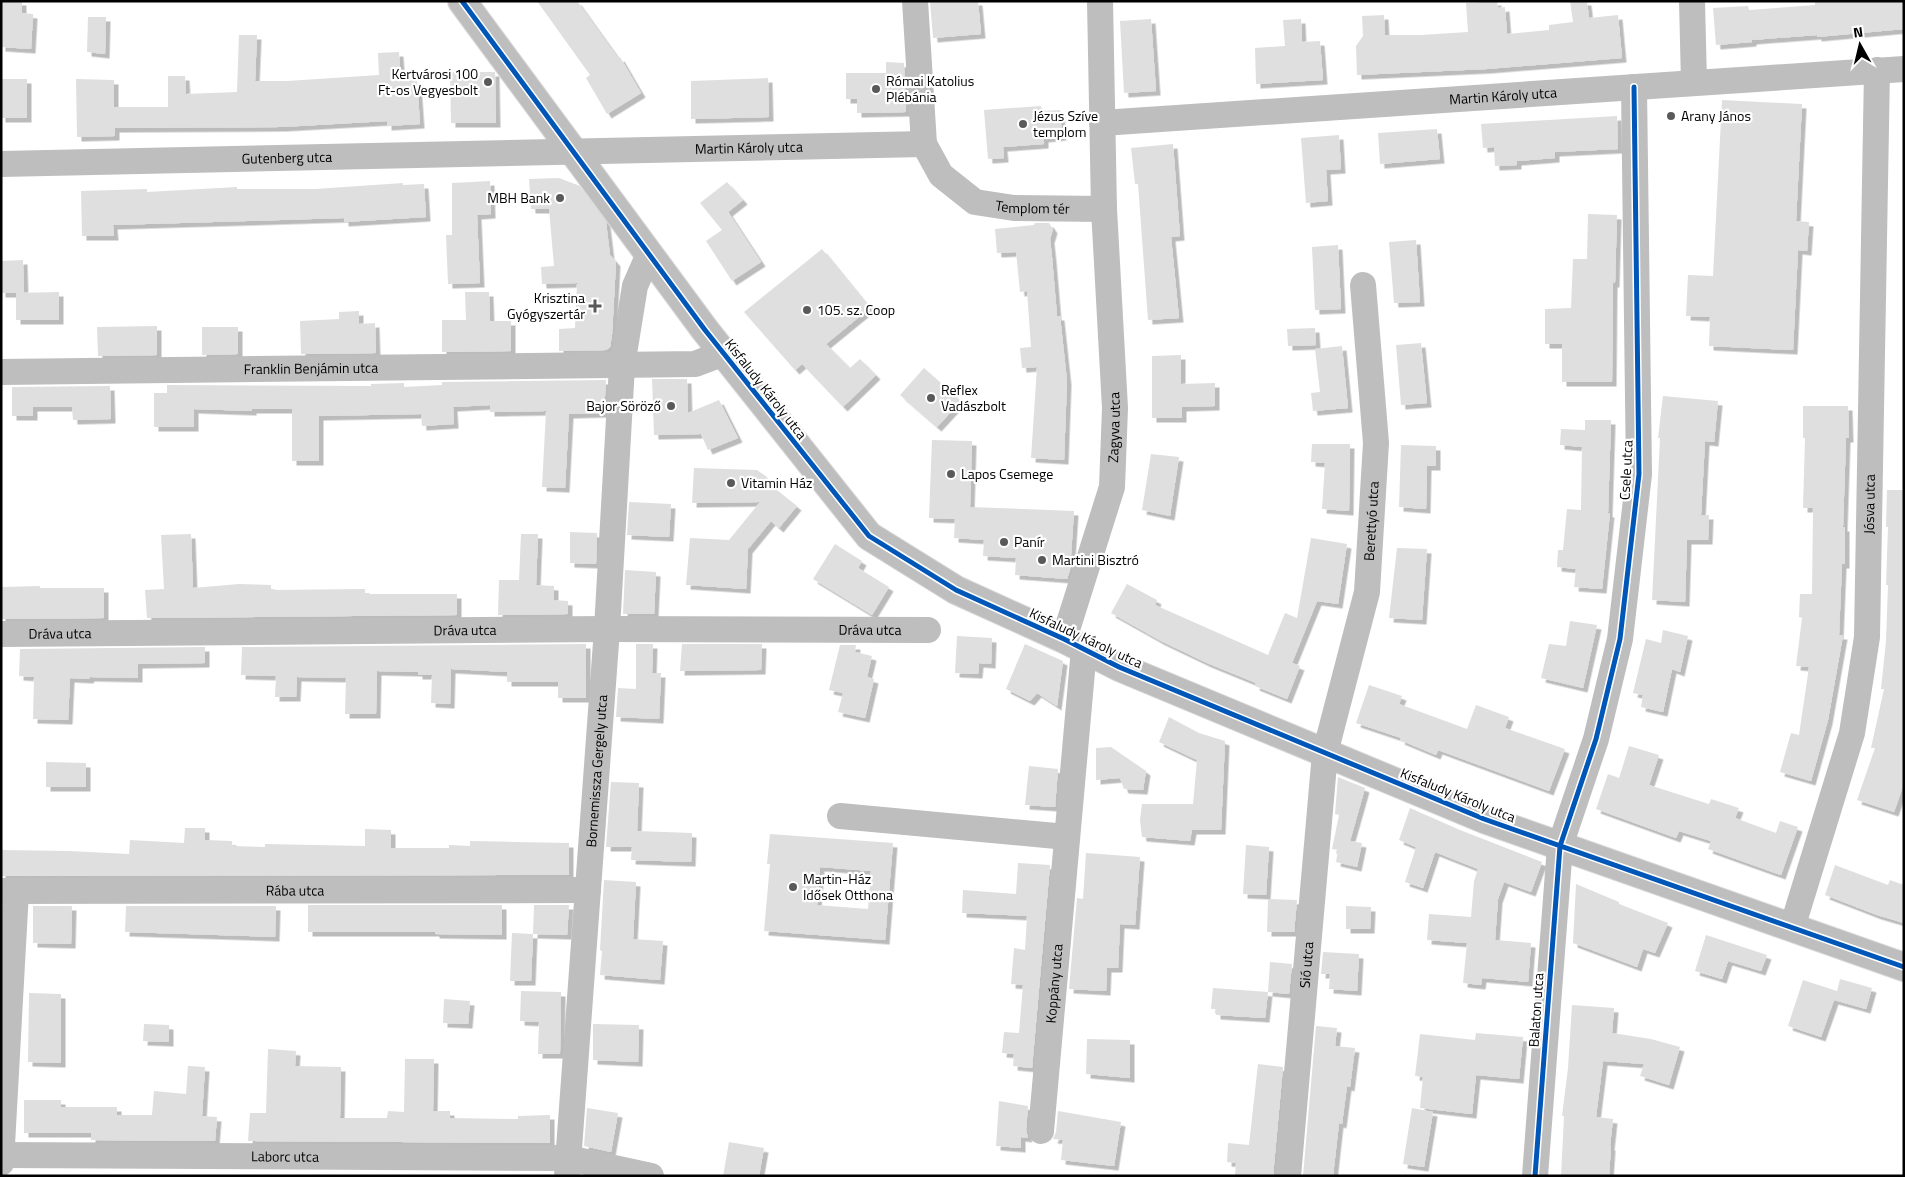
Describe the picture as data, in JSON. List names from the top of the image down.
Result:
{
  "streets": {
    "main road": ["Kisfaludy Károly utca"],
    "street": [
      "Martin Károly utca",
      "Gutenberg utca",
      "Templom tér",
      "Franklin Benjámin utca",
      "Zagyva utca",
      "Csele utca",
      "Jósva utca",
      "Berettyó utca",
      "Dráva utca",
      "Bornemissza Gergely utca",
      "Rába utca",
      "Sió utca",
      "Koppány utca",
      "Balaton utca",
      "Laborc utca"
    ]
  },
  "crossings": [
    ["Martin Károly utca", "Gutenberg utca"],
    ["Martin Károly utca", "Templom tér"],
    ["Martin Károly utca", "Kisfaludy Károly utca"],
    ["Martin Károly utca", "Csele utca"],
    ["Martin Károly utca", "Jósva utca"],
    ["Gutenberg utca", "Kisfaludy Károly utca"],
    ["Templom tér", "Zagyva utca"],
    ["Franklin Benjámin utca", "Kisfaludy Károly utca"],
    ["Franklin Benjámin utca", "Bornemissza Gergely utca"],
    ["Kisfaludy Károly utca", "Zagyva utca"],
    ["Kisfaludy Károly utca", "Csele utca"],
    ["Kisfaludy Károly utca", "Jósva utca"],
    ["Kisfaludy Károly utca", "Berettyó utca"],
    ["Kisfaludy Károly utca", "Bornemissza Gergely utca"],
    ["Kisfaludy Károly utca", "Sió utca"],
    ["Kisfaludy Károly utca", "Koppány utca"],
    ["Kisfaludy Károly utca", "Balaton utca"],
    ["Zagyva utca", "Koppány utca"],
    ["Csele utca", "Balaton utca"],
    ["Berettyó utca", "Sió utca"],
    ["Dráva utca", "Bornemissza Gergely utca"],
    ["Bornemissza Gergely utca", "Rába utca"],
    ["Bornemissza Gergely utca", "Laborc utca"]
  ],
  "places": {
    "other": [
      "Kertvárosi 100 Ft-os Vegyesbolt",
      "Római Katolius Plébánia",
      "Arany János",
      "Jézus Szíve templom",
      "MBH Bank",
      "105. sz. Coop",
      "Reflex Vadászbolt",
      "Bajor Söröző",
      "Lapos Csemege",
      "Vitamin Ház",
      "Panír",
      "Martini Bisztró",
      "Martin-Ház Idősek Otthona"
    ],
    "health": ["Krisztina Gyógyszertár"]
  },
  "north": "top"
}
